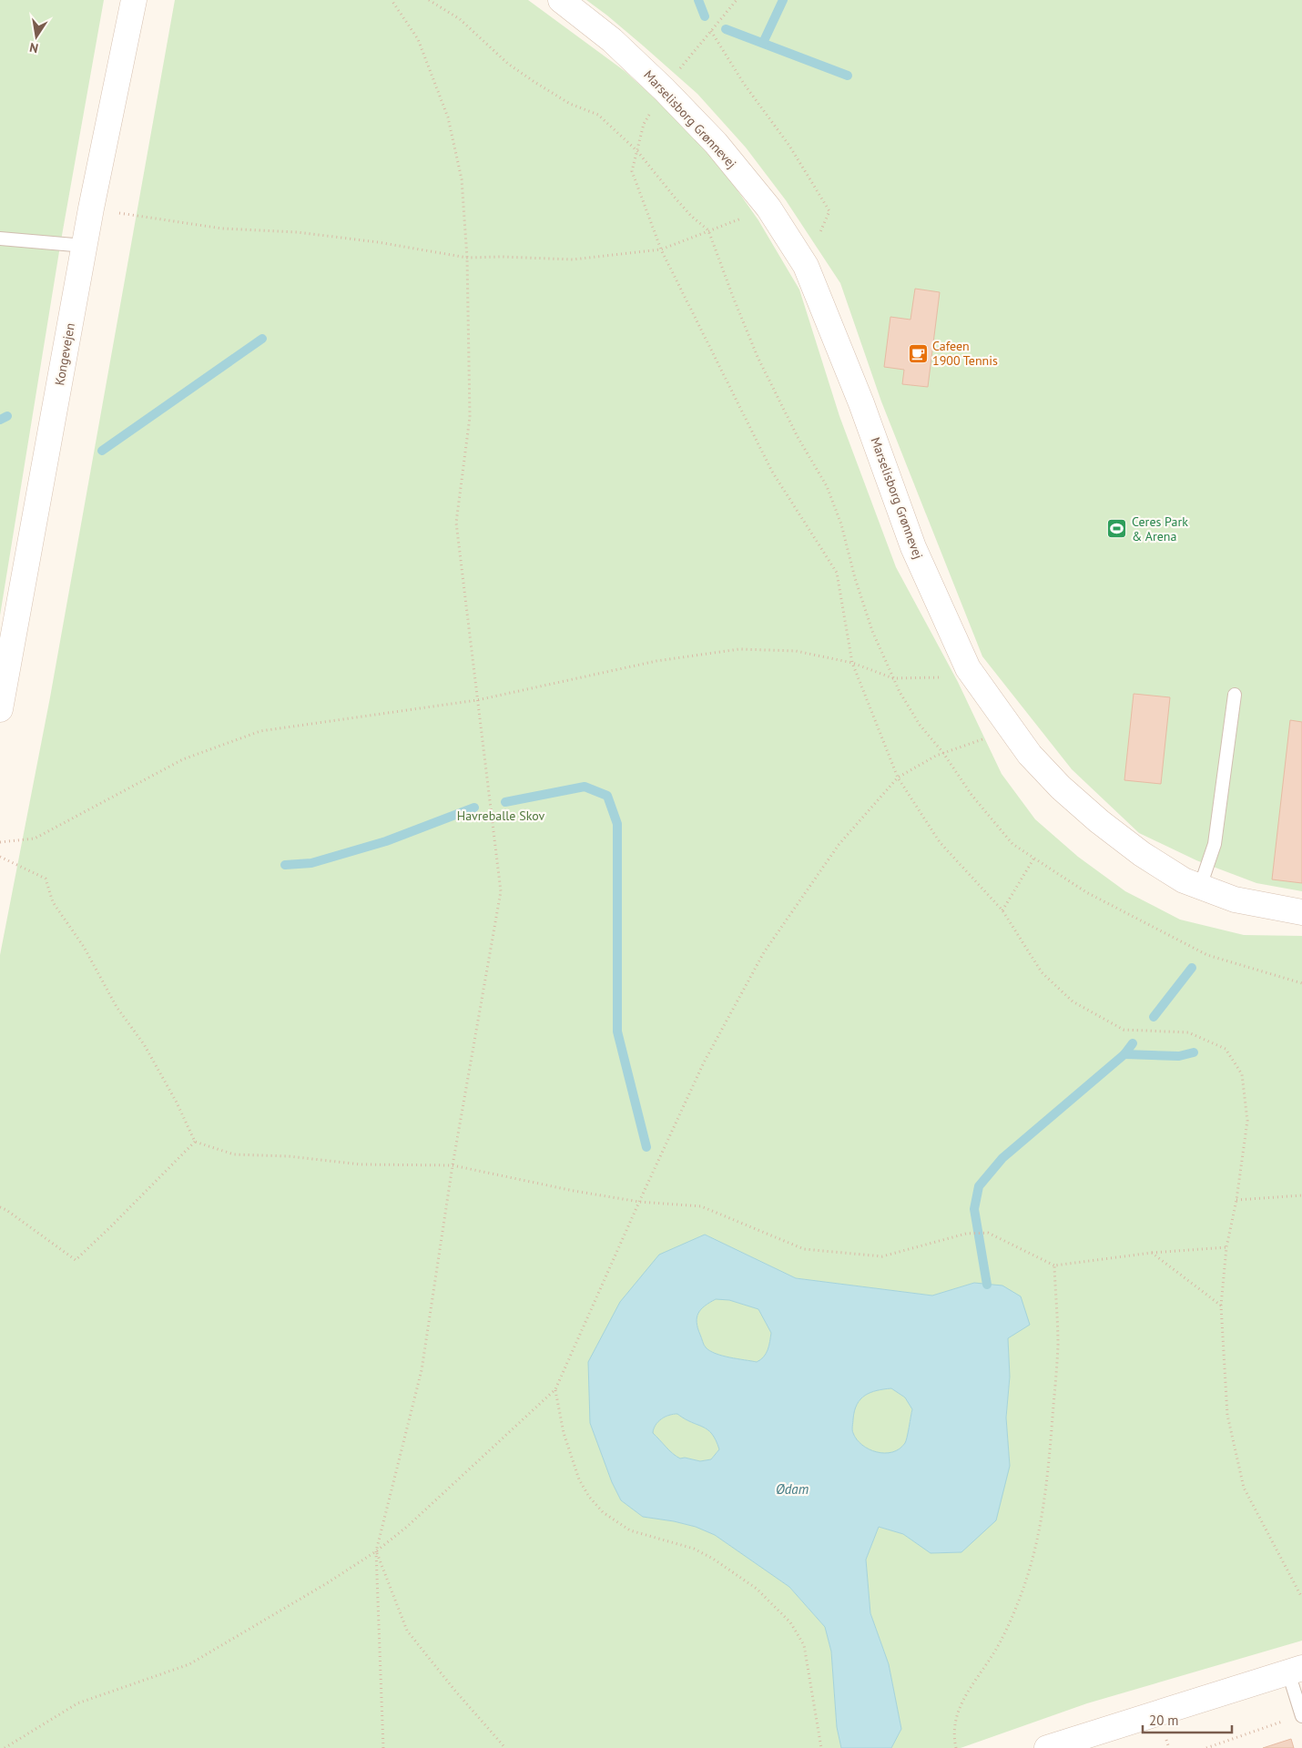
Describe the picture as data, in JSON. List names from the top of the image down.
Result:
{
  "streets": {
    "street": ["Marselisborg Grønnevej", "Kongevejen"]
  },
  "water": ["Ødam"],
  "parks": ["Havreballe Skov"],
  "places": {
    "cafe": ["Cafeen 1900 Tennis"],
    "sports": ["Ceres Park & Arena"]
  },
  "scale_bar": "20 m",
  "north": "bottom"
}
